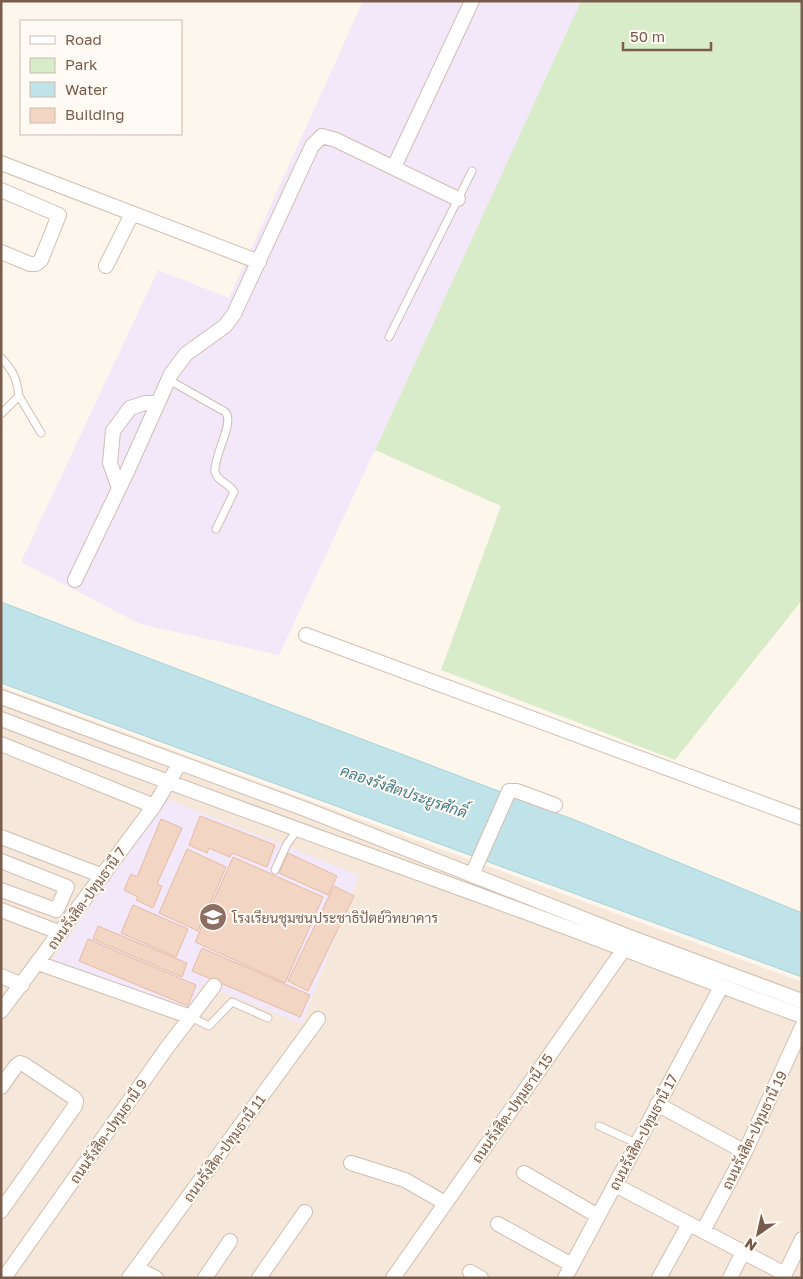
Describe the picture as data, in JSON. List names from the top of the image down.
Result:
{
  "streets": {
    "street": [
      "ถนนรังสิต-ปทุมธานี 7",
      "ถนนรังสิต-ปทุมธานี 15",
      "ถนนรังสิต-ปทุมธานี 19",
      "ถนนรังสิต-ปทุมธานี 9",
      "ถนนรังสิต-ปทุมธานี 17",
      "ถนนรังสิต-ปทุมธานี 11"
    ]
  },
  "water": ["คลองรังสิตประยูรศักดิ์"],
  "places": {
    "school or university": ["โรงเรียนชุมชนประชาธิปัตย์วิทยาคาร"]
  },
  "legend": [
    "Road",
    "Park",
    "Water",
    "Building"
  ],
  "scale_bar": "50 m",
  "north": "bottom left"
}
